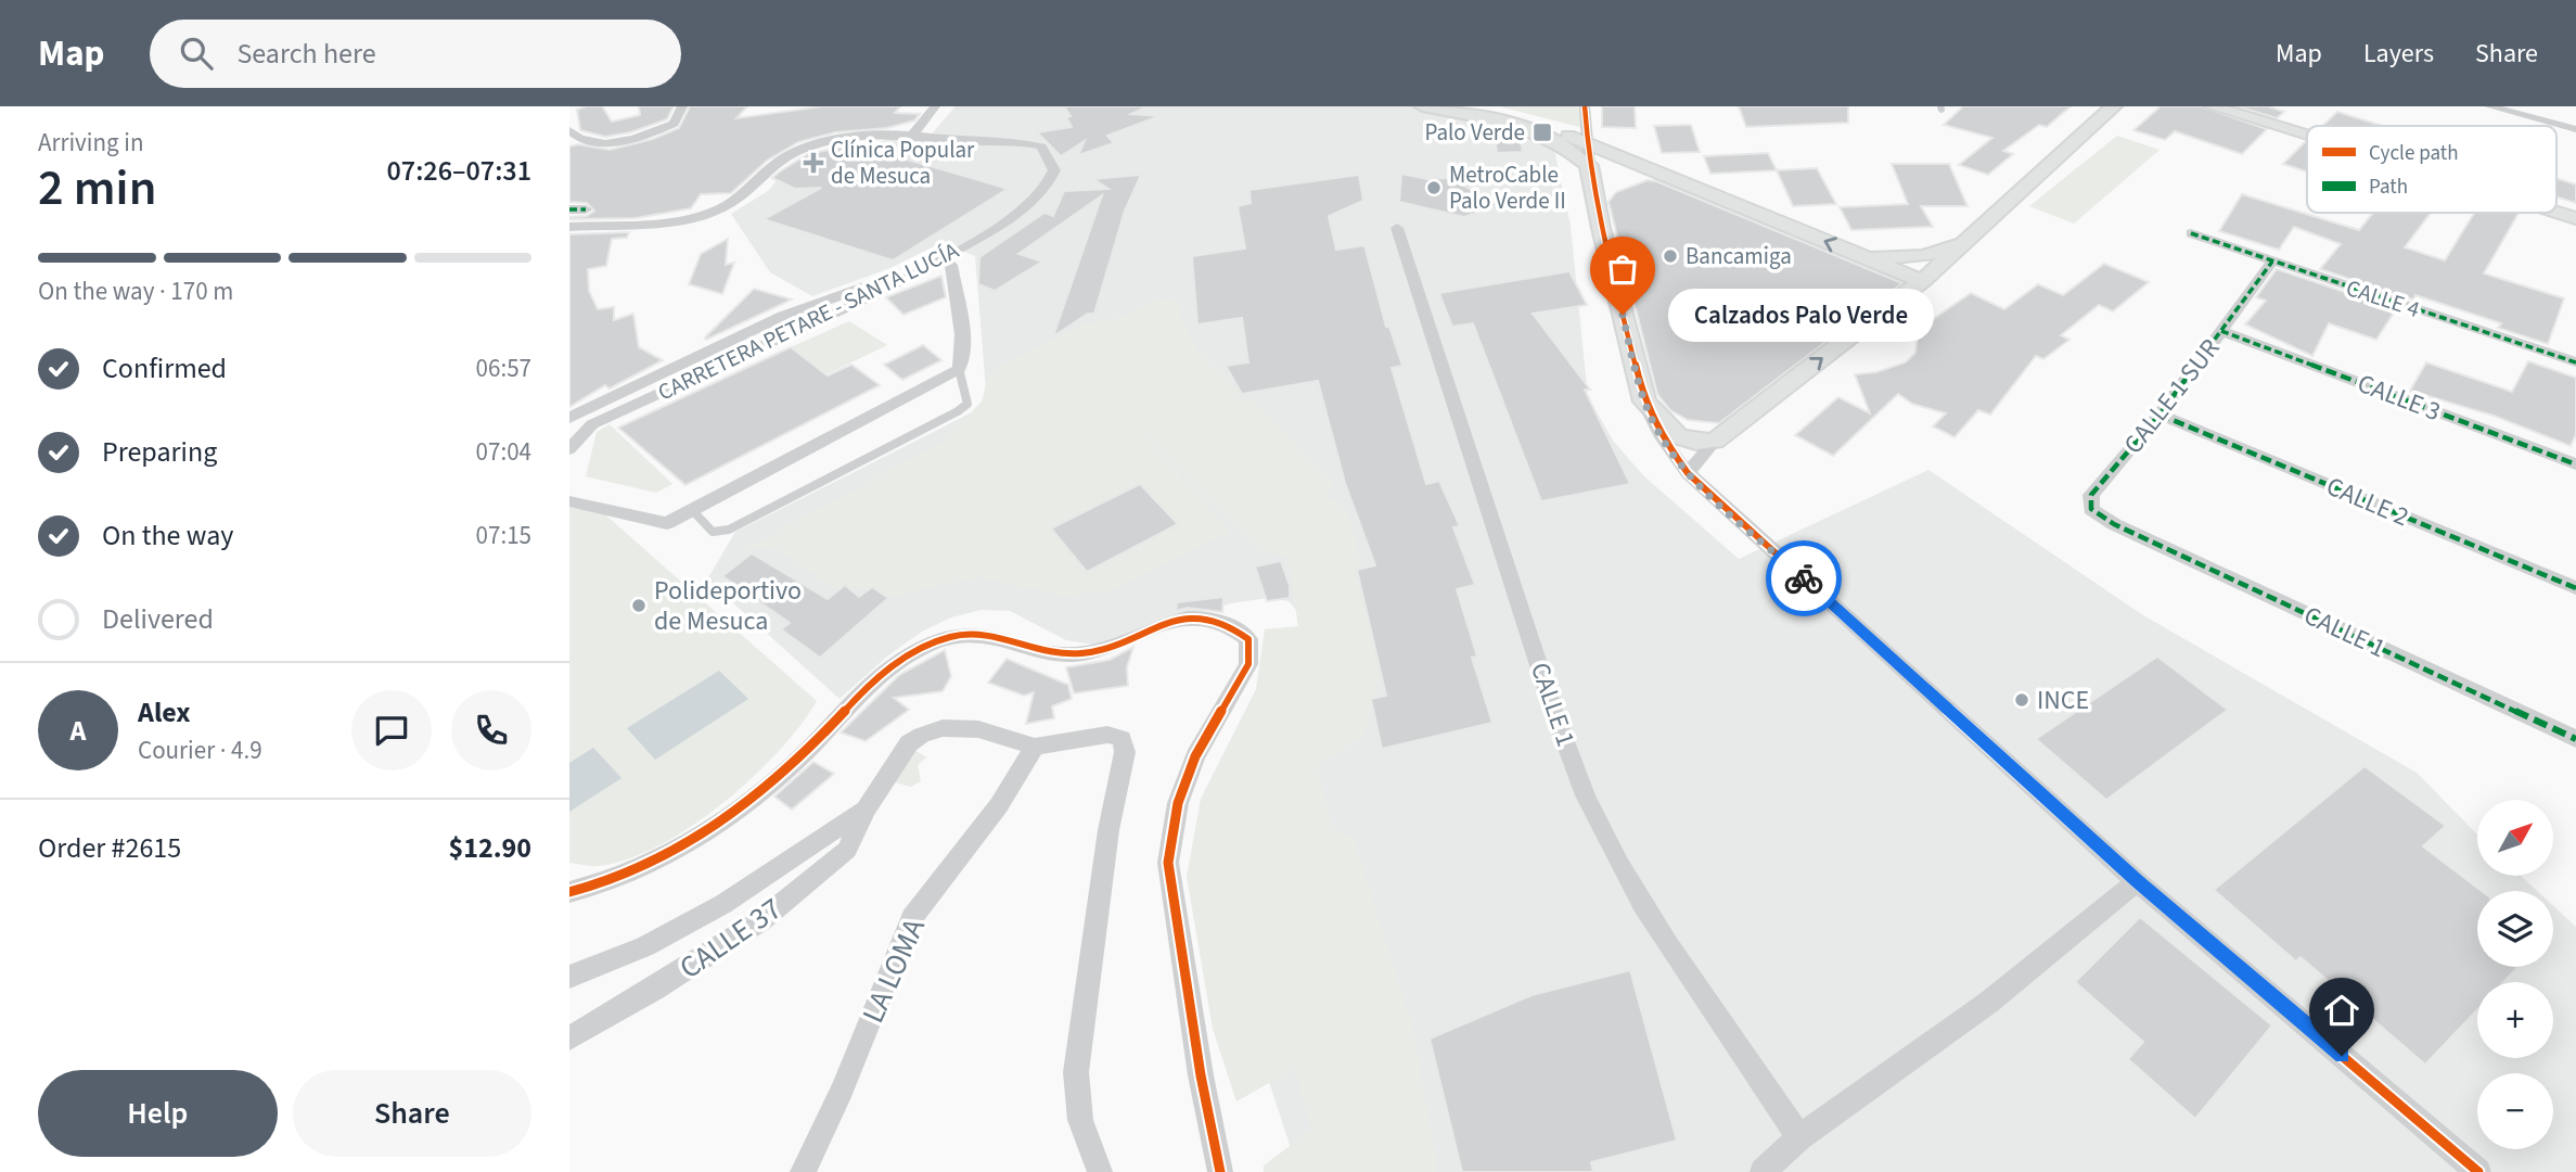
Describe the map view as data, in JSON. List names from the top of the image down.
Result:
{
  "streets": {
    "street": [
      "CALLE 4",
      "CARRETERA PETARE - SANTA LUCÍA",
      "CALLE 1 SUR",
      "CALLE 3",
      "CALLE 2",
      "CALLE 1",
      "CALLE 37",
      "LA LOMA"
    ]
  },
  "crossings": [
    ["CALLE 4", "CALLE 1 SUR"],
    ["CALLE 1 SUR", "CALLE 3"],
    ["CALLE 1 SUR", "CALLE 2"],
    ["CALLE 1 SUR", "CALLE 1"]
  ],
  "places": {
    "transit": ["Palo Verde"],
    "health": ["Clínica Popular de Mesuca"],
    "other": [
      "MetroCable Palo Verde II",
      "Bancamiga",
      "Calzados Palo Verde",
      "Polideportivo de Mesuca",
      "INCE"
    ]
  },
  "legend": ["Cycle path", "Path"],
  "north": "top right",
  "page": {
    "header": "Map",
    "search": "Search here",
    "nav": ["Map", "Layers", "Share"],
    "heading": ["2 min", "Arriving in", "07:26–07:31"],
    "panel": [
      "Alex",
      "Courier · 4.9",
      "Order #2615",
      "$12.90"
    ],
    "bar": "On the way · 170 m",
    "bubble": "Calzados Palo Verde",
    "list": [
      ["Confirmed", "06:57"],
      ["Preparing", "07:04"],
      ["On the way", "07:15"],
      "Delivered"
    ],
    "round": "A",
    "map_buttons": ["+", "−"],
    "buttons": ["Help", "Share"]
  }
}
